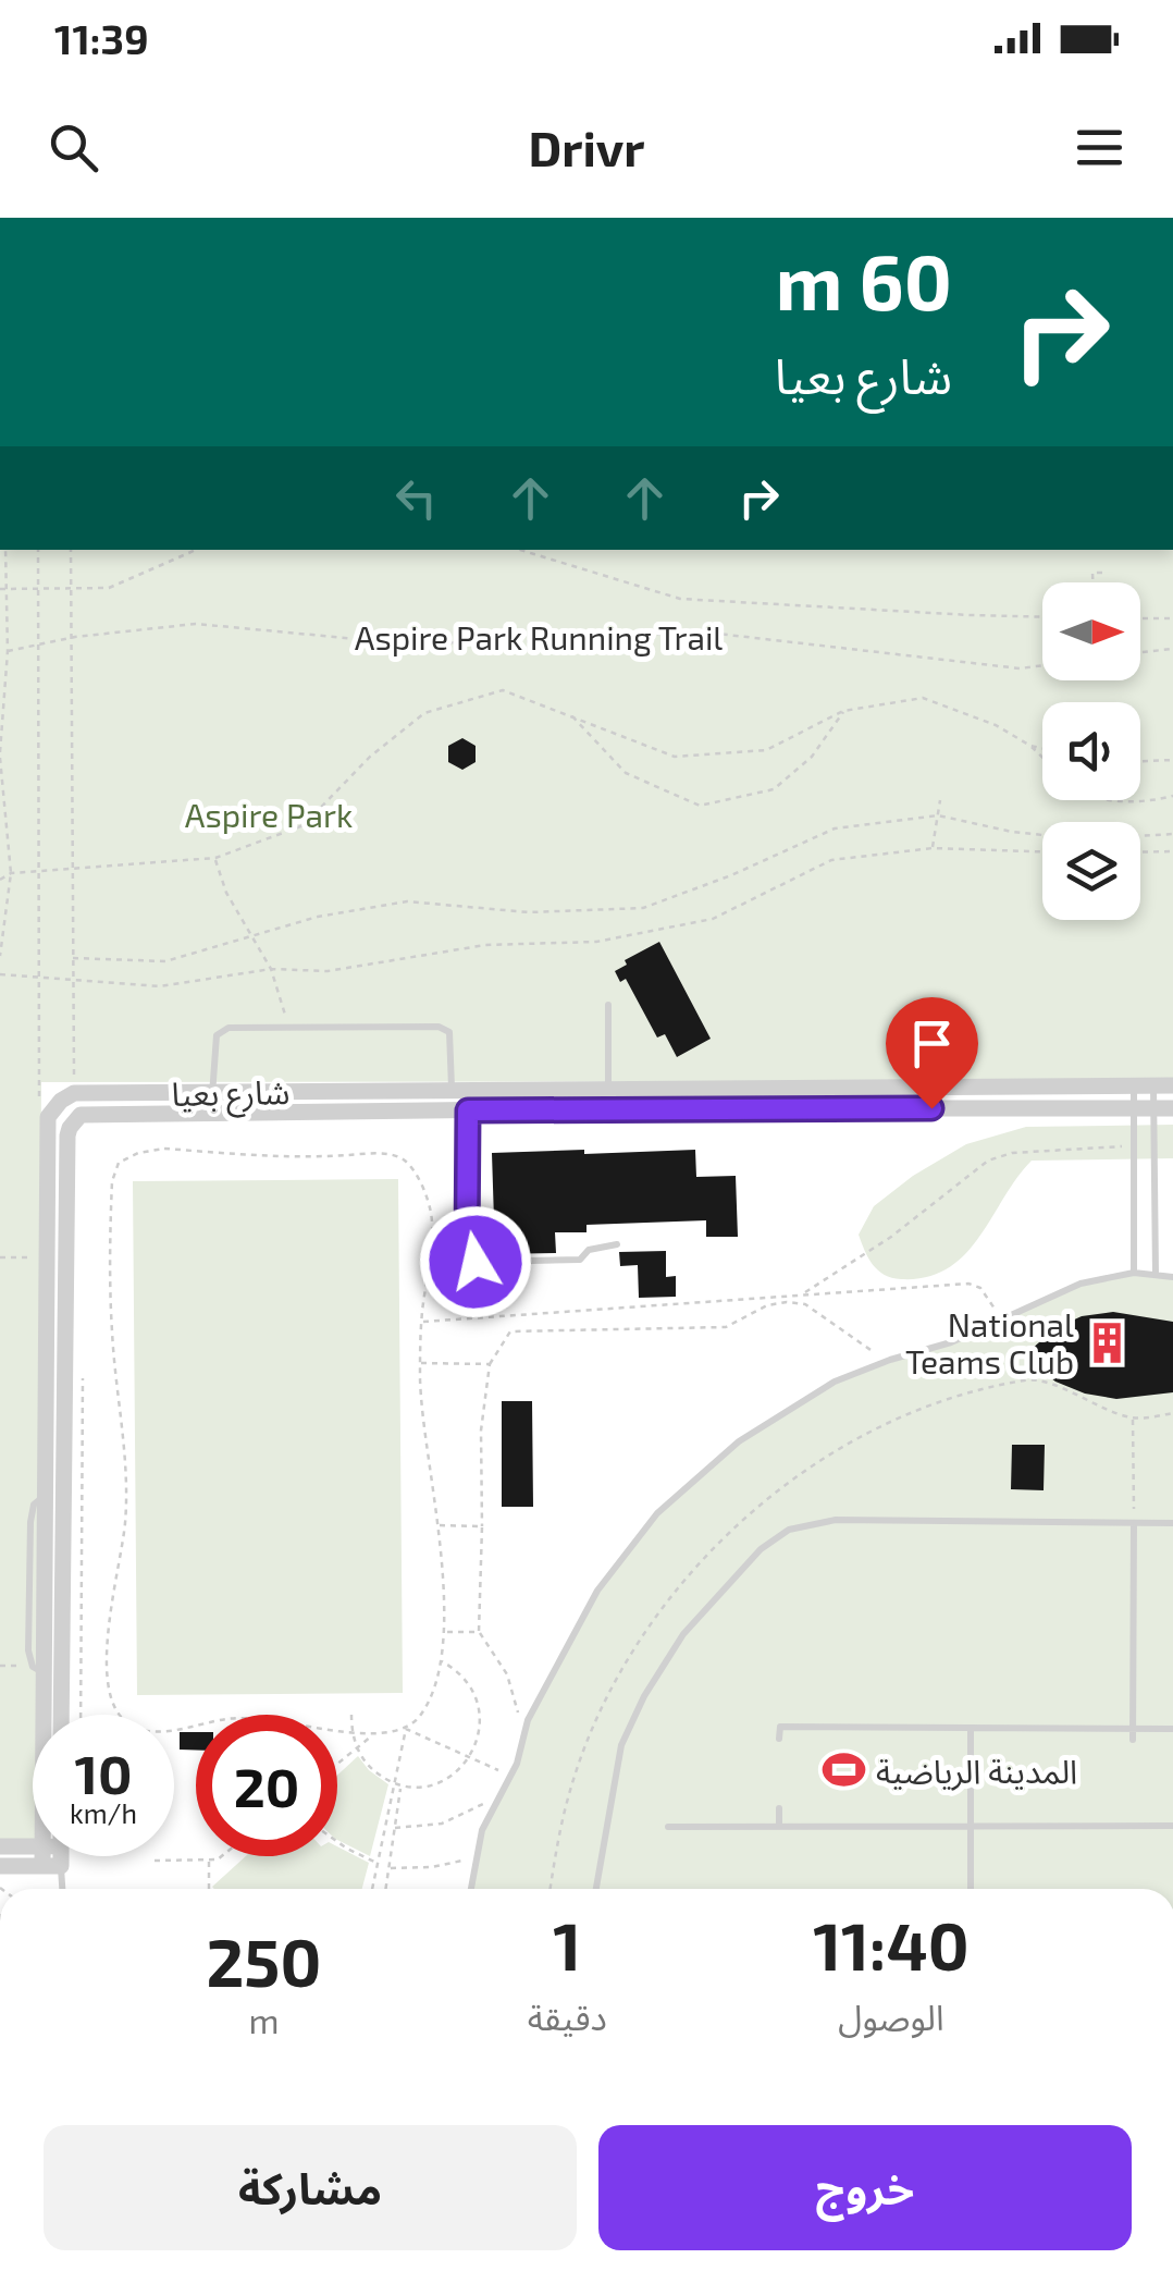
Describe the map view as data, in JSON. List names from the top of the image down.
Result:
{
  "streets": {
    "street": ["شارع بعيا"],
    "path": ["Aspire Park Running Trail"]
  },
  "parks": ["Aspire Park"],
  "places": {
    "building": ["National Teams Club"],
    "sports": ["المدينة الرياضية"]
  },
  "north": "right",
  "page": {
    "status": "11:39",
    "header": "Drivr",
    "turn": ["60 m", "شارع بعيا"],
    "speed": "10 km/h",
    "limit": "20",
    "eta": [
      "11:40",
      "الوصول",
      "1",
      "دقيقة",
      "250",
      "m"
    ],
    "buttons": ["خروج", "مشاركة"]
  }
}
